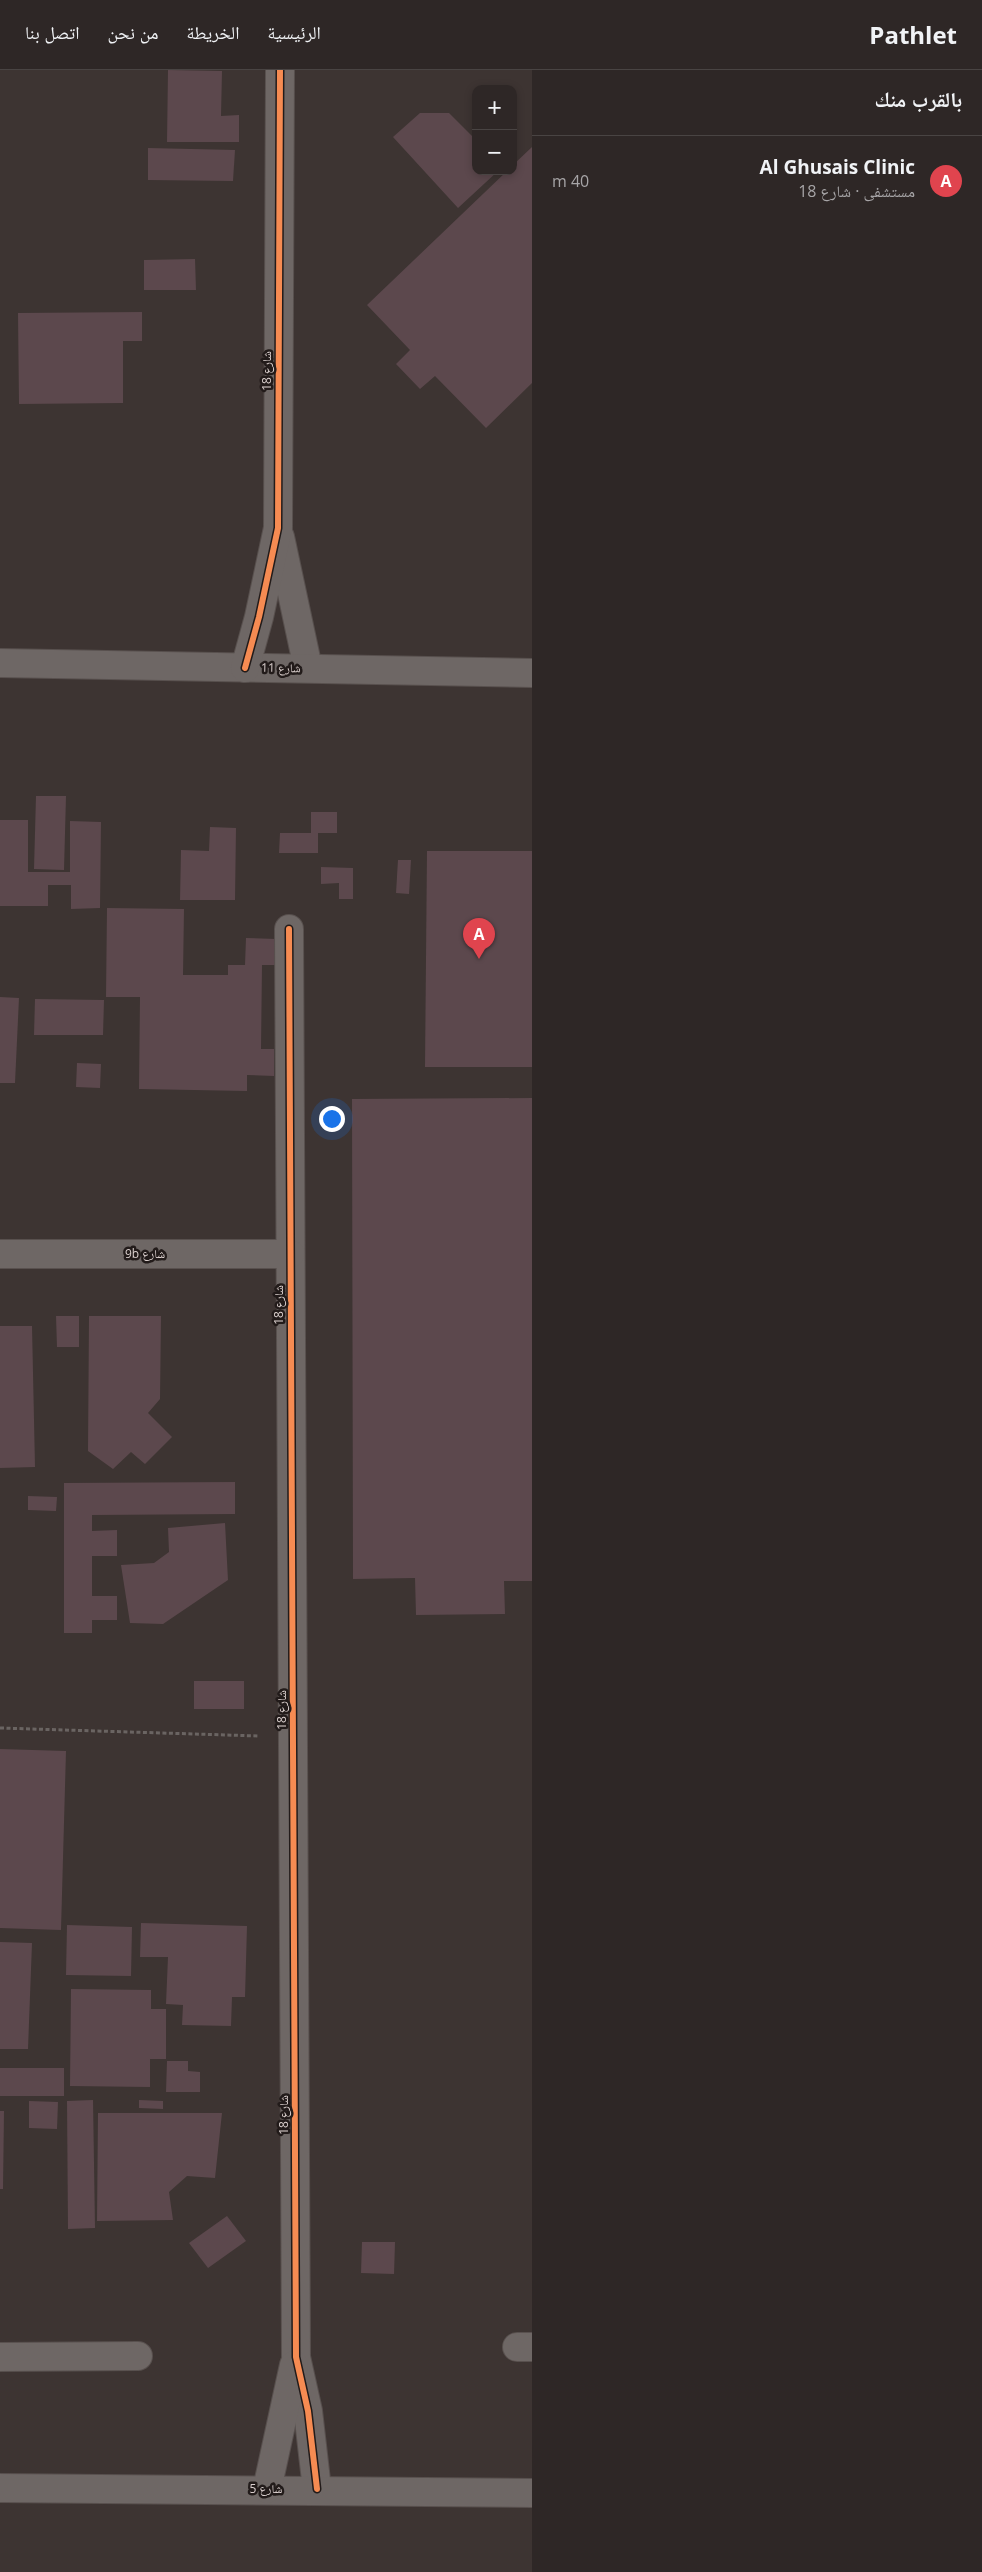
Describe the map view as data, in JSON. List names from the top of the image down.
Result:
{
  "streets": {
    "street": [
      "شارع 18",
      "شارع 11",
      "9b شارع",
      "شارع 5"
    ]
  },
  "crossings": [
    ["شارع 18", "شارع 11"],
    ["شارع 18", "9b شارع"],
    ["شارع 18", "شارع 5"]
  ],
  "page": {
    "header": "Pathlet",
    "nav": [
      "الرئيسية",
      "الخريطة",
      "من نحن",
      "اتصل بنا"
    ],
    "heading": "بالقرب منك",
    "map_buttons": ["+", "−"],
    "list": [
      {
        "mark": "A",
        "name": "Al Ghusais Clinic",
        "note": "مستشفى · شارع 18",
        "value": "40 m"
      }
    ],
    "pins": "A"
  }
}
